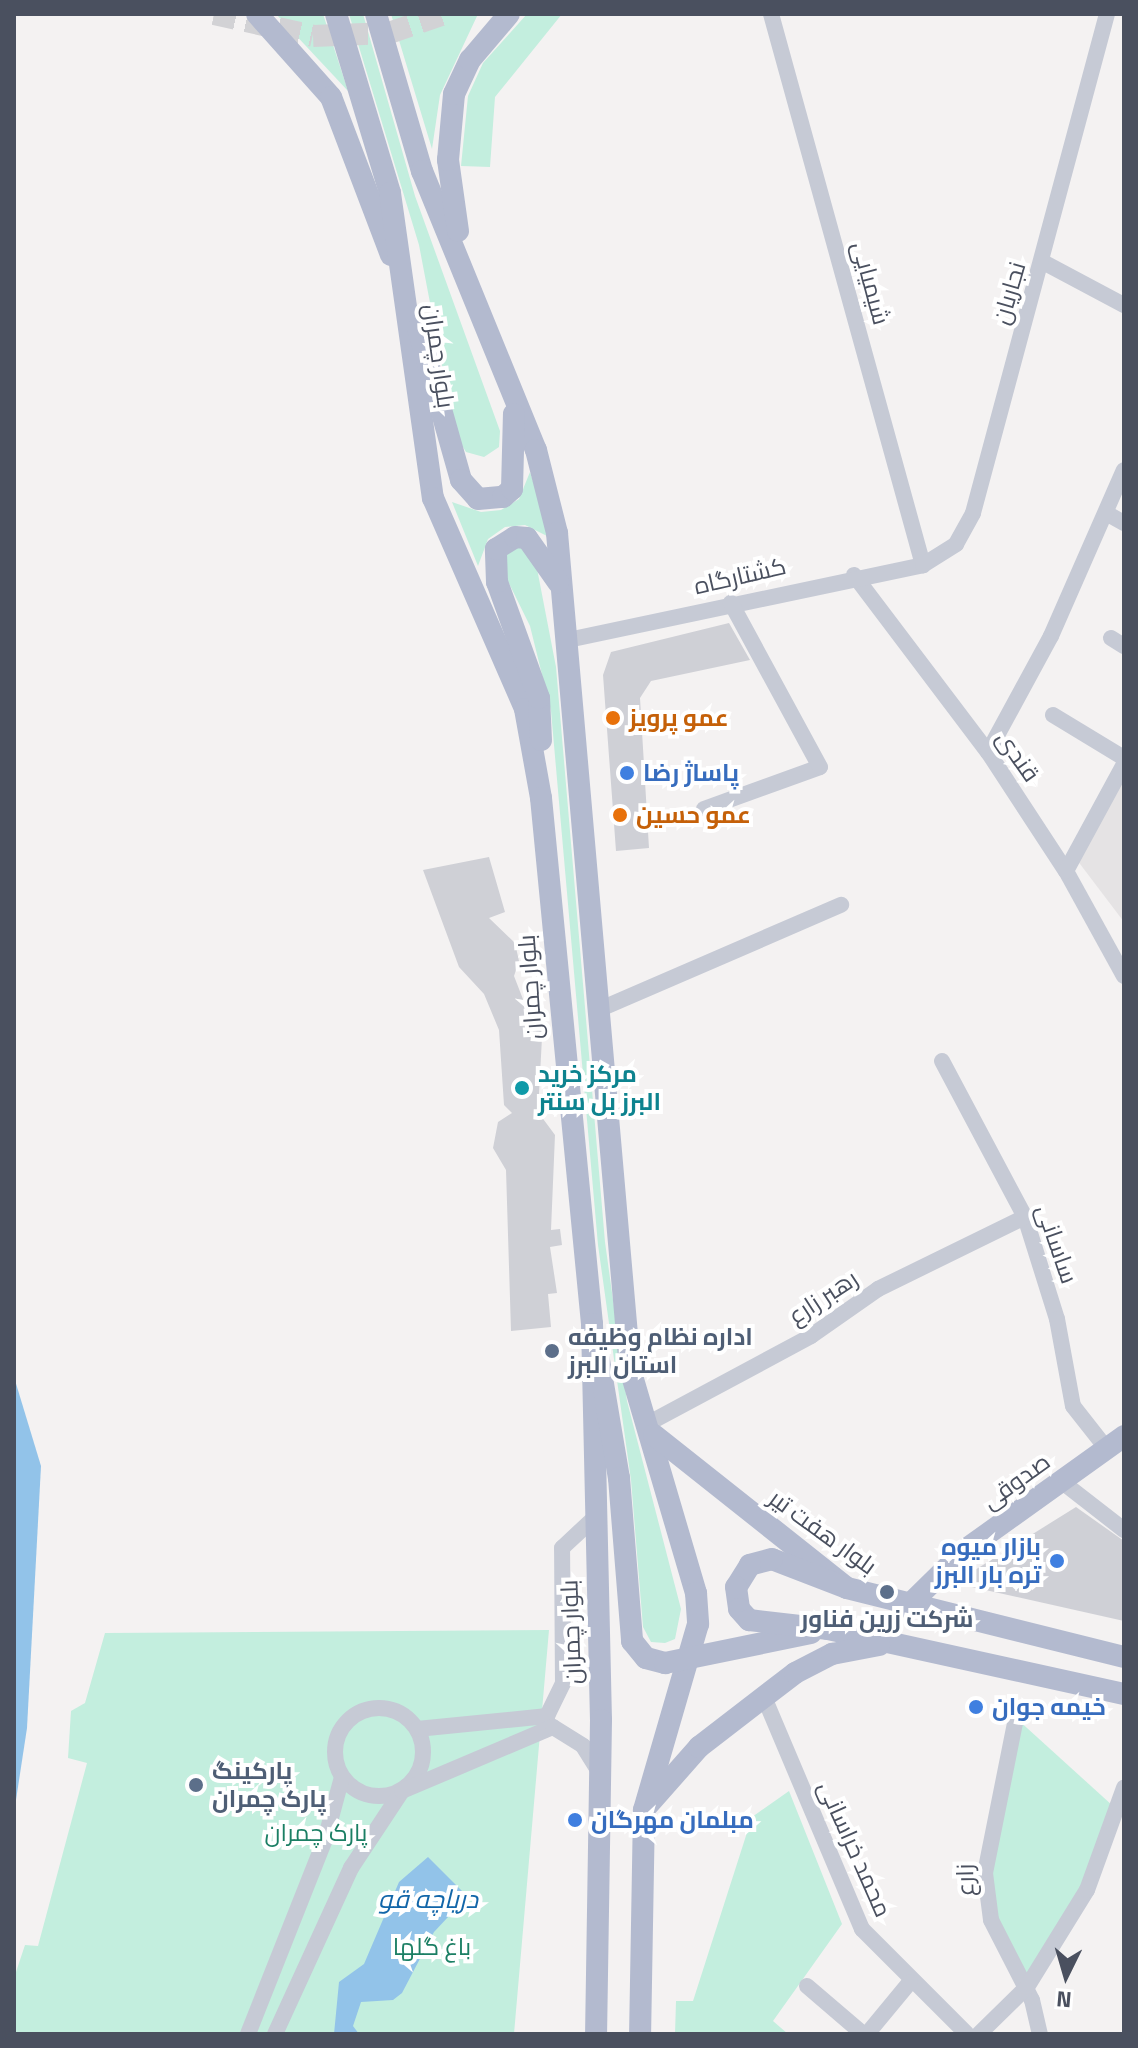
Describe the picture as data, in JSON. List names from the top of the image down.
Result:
{
  "streets": {
    "main road": ["بلوار چمران", "صدوقی", "بلوار هفت تیر"],
    "street": [
      "شیمیایی",
      "نجاریان",
      "کشتارگاه",
      "قندی",
      "ساسانی",
      "رهبر زارع",
      "محمد خراسانی",
      "زارع"
    ]
  },
  "crossings": [
    ["شیمیایی", "نجاریان"],
    ["شیمیایی", "کشتارگاه"],
    ["نجاریان", "کشتارگاه"],
    ["بلوار چمران", "کشتارگاه"],
    ["بلوار چمران", "رهبر زارع"],
    ["بلوار چمران", "بلوار هفت تیر"],
    ["کشتارگاه", "قندی"],
    ["ساسانی", "رهبر زارع"],
    ["ساسانی", "صدوقی"],
    ["رهبر زارع", "بلوار هفت تیر"],
    ["صدوقی", "بلوار هفت تیر"]
  ],
  "water": ["دریاچه قو"],
  "parks": ["پارک چمران", "باغ گلها"],
  "places": [
    "عمو پرویز",
    "پاساژ رضا",
    "عمو حسین",
    "مرکز خرید البرز بل سنتر",
    "اداره نظام وظیفه استان البرز",
    "بازار میوه تره بار البرز",
    "شرکت زرین فناور",
    "خیمه جوان",
    "پارکینگ پارک چمران",
    "مبلمان مهرگان"
  ],
  "north": "bottom"
}
